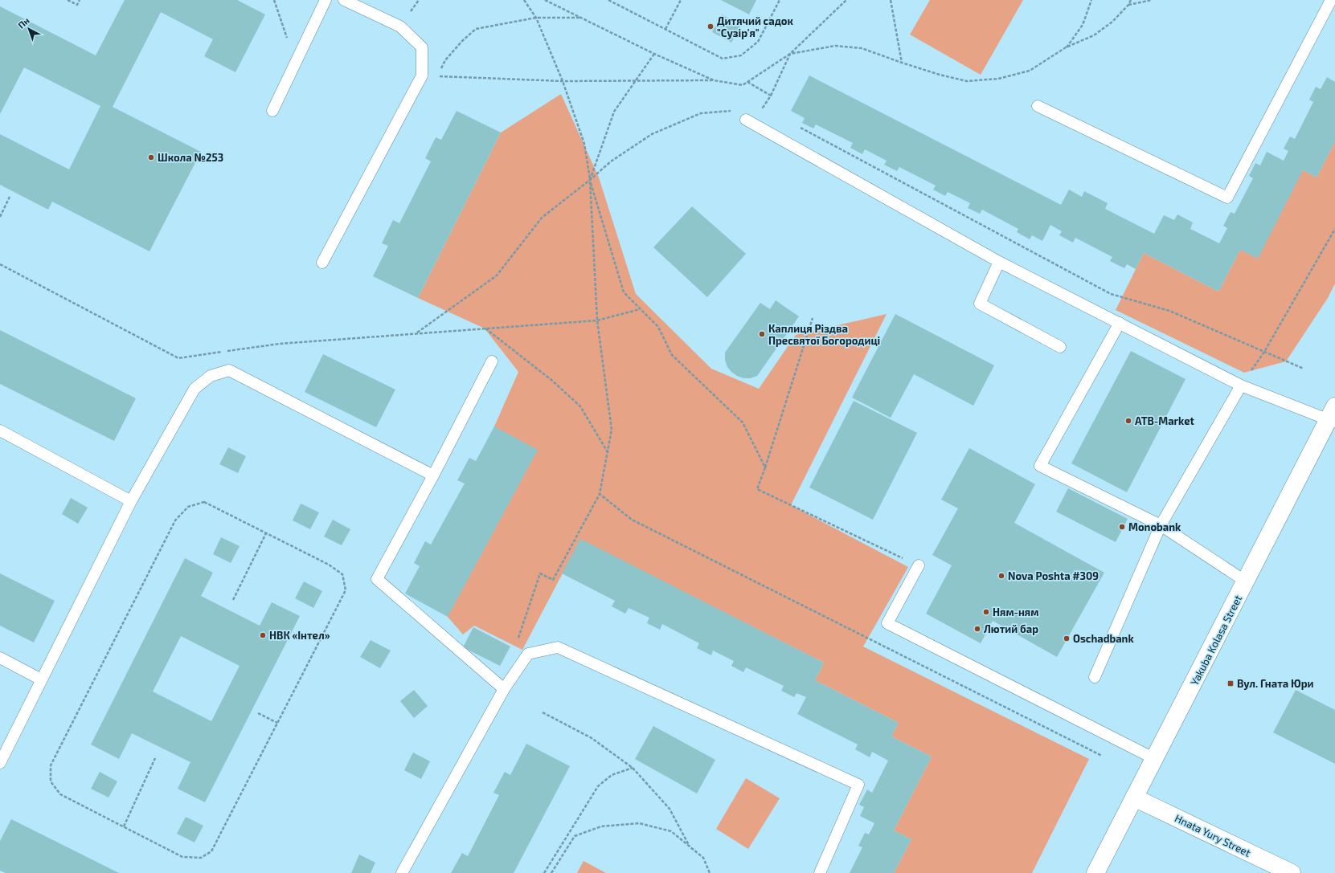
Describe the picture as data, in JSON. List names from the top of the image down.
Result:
{
  "streets": {
    "street": ["Yakuba Kolasa Street", "Hnata Yury Street"]
  },
  "crossings": [
    ["Yakuba Kolasa Street", "Hnata Yury Street"]
  ],
  "places": {
    "other": [
      "Дитячий садок \"Сузір'я\"",
      "Школа №253",
      "Каплиця Різдва Пресвятої Богородиці",
      "ATB-Market",
      "Monobank",
      "Nova Poshta #309",
      "Ням-ням",
      "Лютий бар",
      "НВК «Інтел»",
      "Oschadbank"
    ],
    "transit": ["Вул. Гната Юри"]
  },
  "north": "top left"
}
